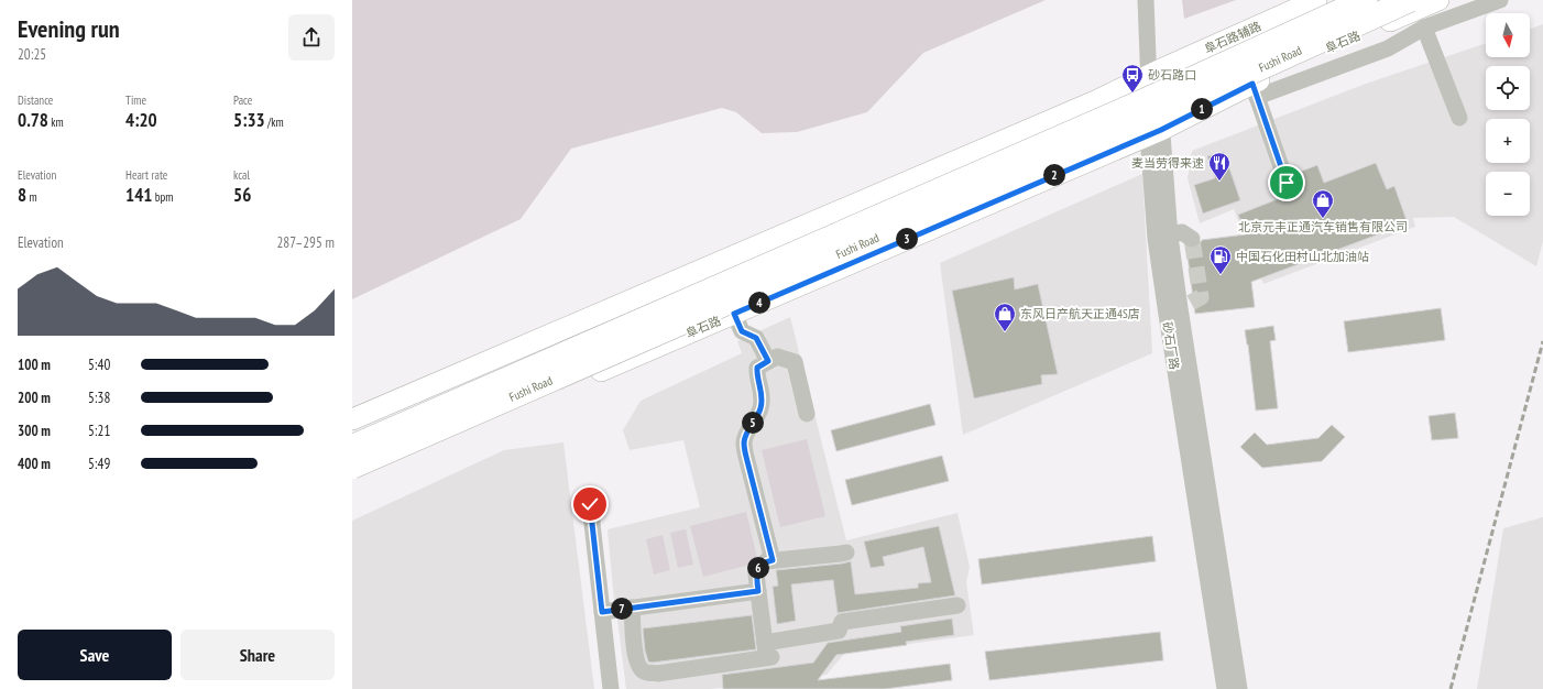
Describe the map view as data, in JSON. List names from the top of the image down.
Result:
{
  "streets": {
    "highway": ["Fushi Road"],
    "main road": ["阜石路辅路", "阜石路"],
    "street": ["砂石厂路"]
  },
  "crossings": [
    ["阜石路辅路", "砂石厂路"],
    ["阜石路", "砂石厂路"]
  ],
  "places": {
    "bus stop": ["砂石路口"],
    "restaurant": ["麦当劳得来速"],
    "shop": ["北京元丰正通汽车销售有限公司", "东风日产航天正通4S店"],
    "fuel station": ["中国石化田村山北加油站"]
  },
  "north": "bottom",
  "page": {
    "heading": ["Evening run", "20:25"],
    "map_buttons": ["+", "−"],
    "stats": [
      ["Distance", "0.78 km"],
      ["Time", "4:20"],
      ["Pace", "5:33 /km"],
      ["Elevation", "8 m"],
      ["Heart rate", "141 bpm"],
      ["kcal", "56"]
    ],
    "pins": [
      "1",
      "2",
      "3",
      "4",
      "5",
      "6",
      "7"
    ],
    "chart": ["Elevation", "287–295 m"],
    "list": [
      {
        "name": "100 m",
        "note": "5:40"
      },
      {
        "name": "200 m",
        "note": "5:38"
      },
      {
        "name": "300 m",
        "note": "5:21"
      },
      {
        "name": "400 m",
        "note": "5:49"
      }
    ],
    "buttons": ["Save", "Share"]
  }
}
